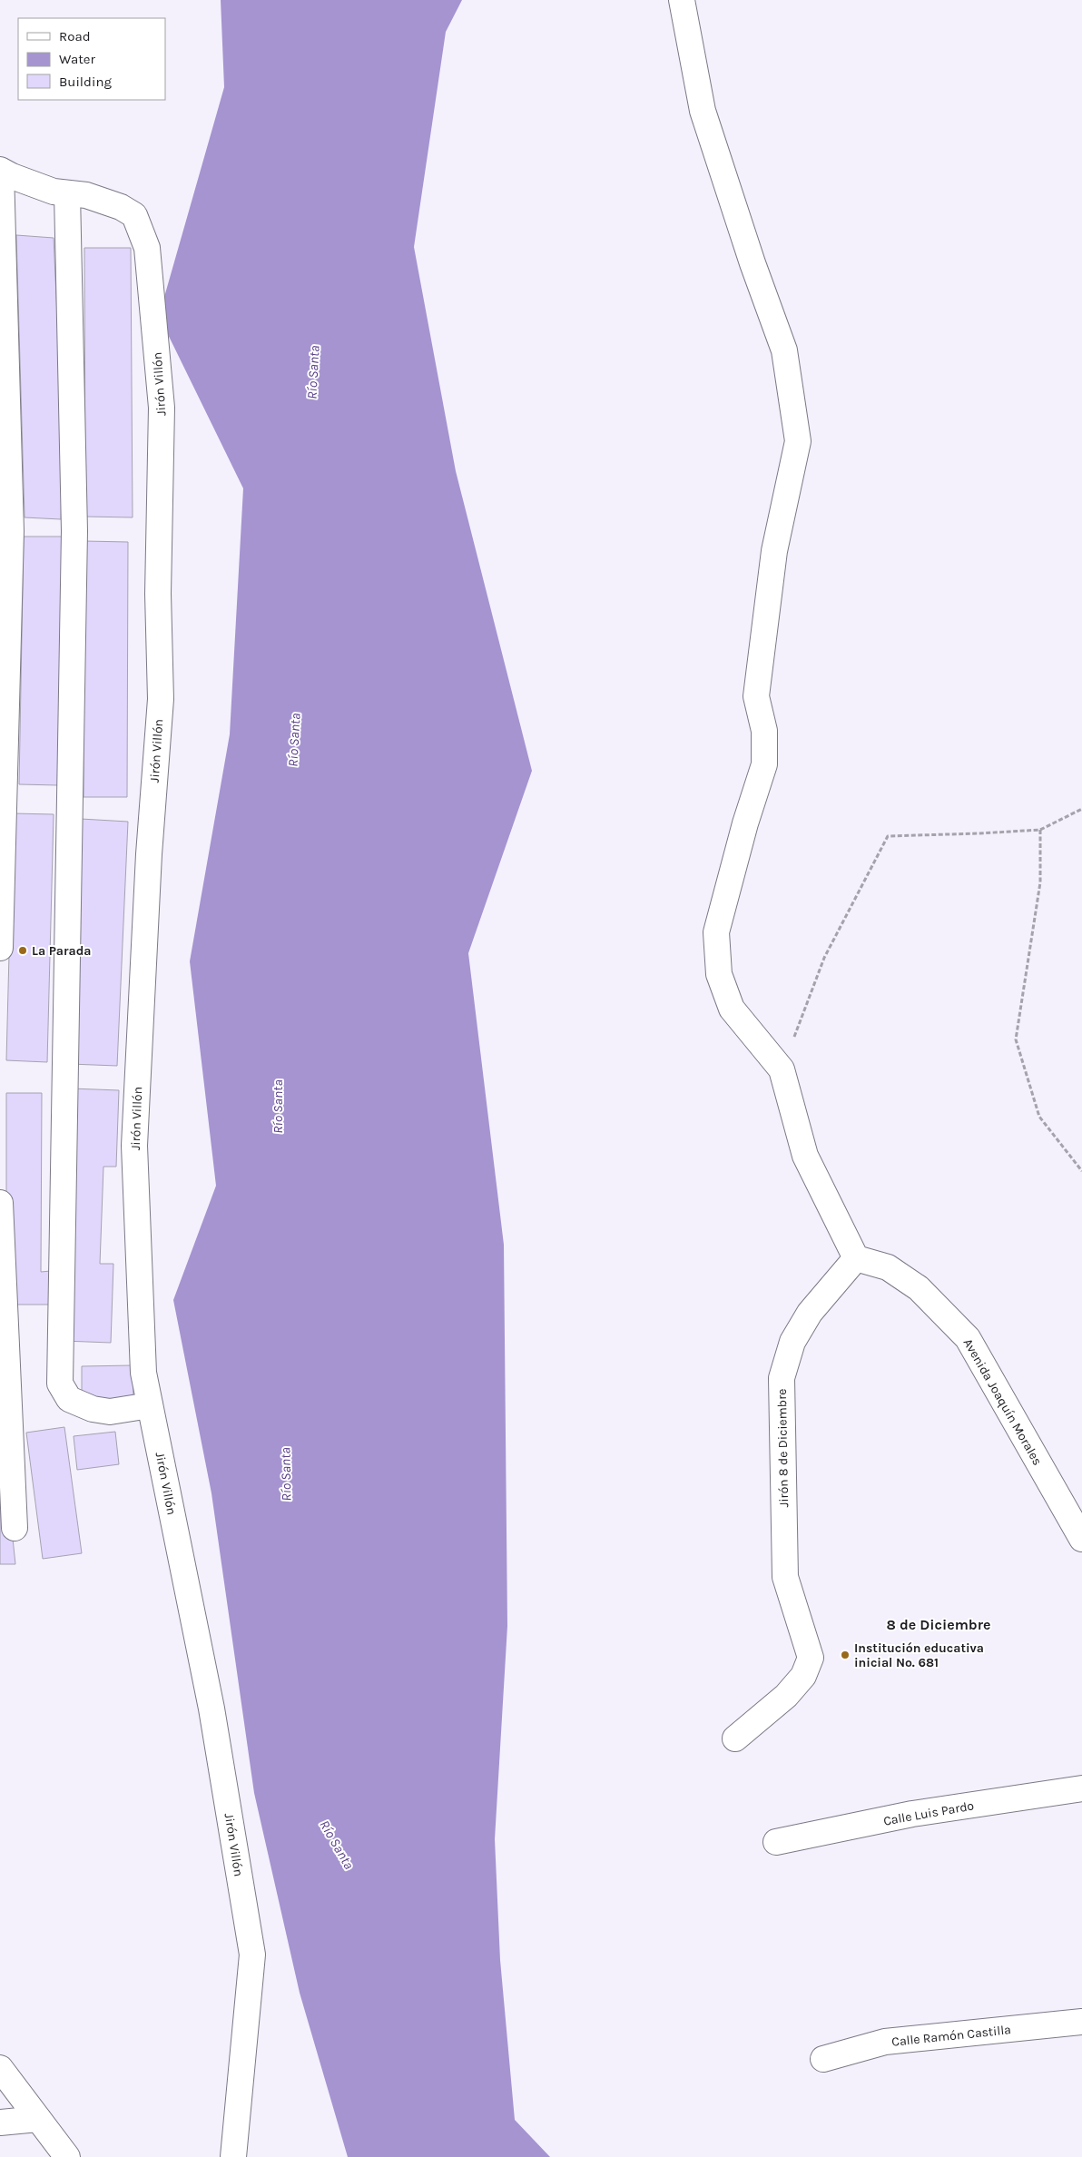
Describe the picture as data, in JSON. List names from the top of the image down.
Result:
{
  "streets": {
    "main road": [
      "Jirón Villón",
      "Avenida Joaquín Morales",
      "Jirón 8 de Diciembre",
      "Calle Luis Pardo",
      "Calle Ramón Castilla"
    ]
  },
  "crossings": [
    ["Avenida Joaquín Morales", "Jirón 8 de Diciembre"]
  ],
  "districts": ["8 de Diciembre"],
  "water": ["Río Santa"],
  "places": ["La Parada", "Institución educativa inicial No. 681"],
  "legend": ["Road", "Water", "Building"]
}
